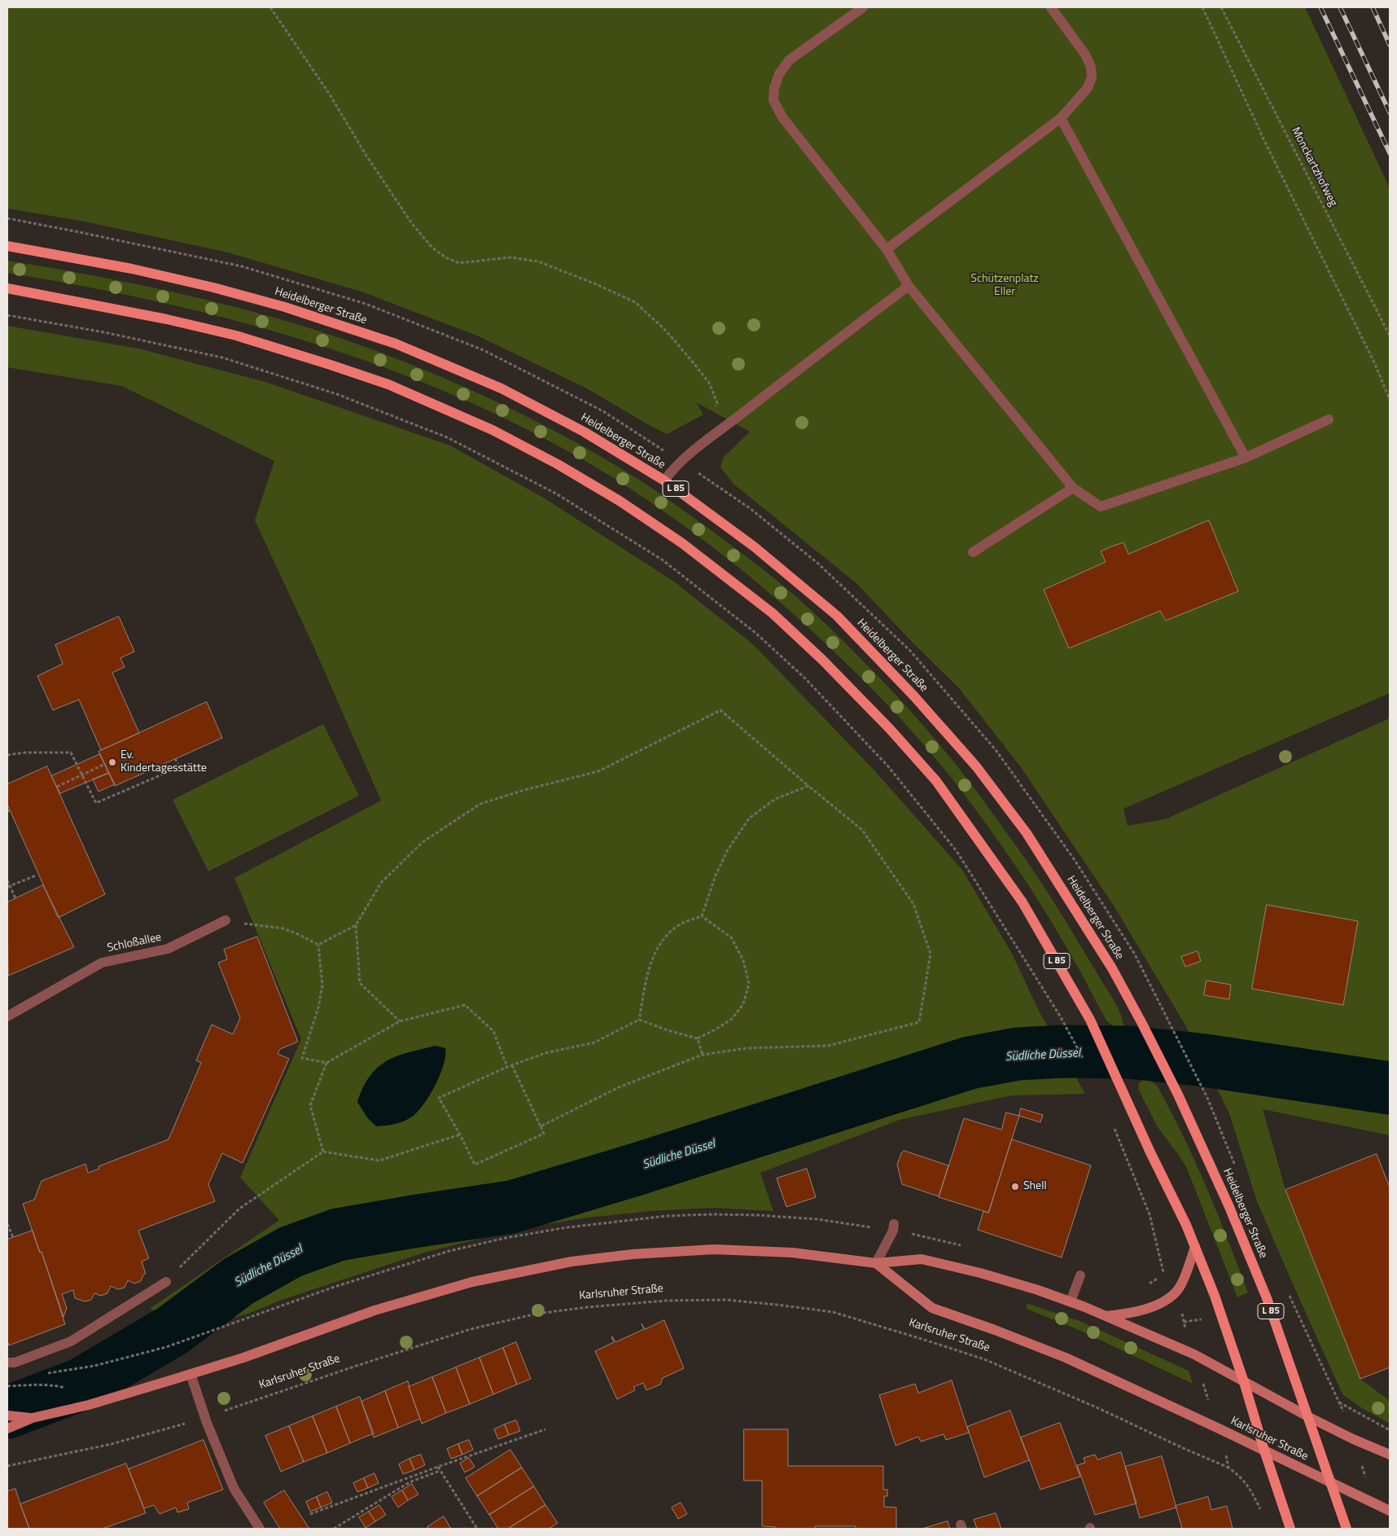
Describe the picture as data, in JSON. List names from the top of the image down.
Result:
{
  "streets": {
    "main road": ["Heidelberger Straße", "L 85", "Karlsruher Straße"],
    "lane": ["Schloßallee"],
    "path": ["Monckartzhofweg"]
  },
  "crossings": [
    ["Heidelberger Straße", "Karlsruher Straße"],
    ["L 85", "Karlsruher Straße"]
  ],
  "water": ["Südliche Düssel"],
  "parks": ["Schützenplatz Eller"],
  "places": ["Ev. Kindertagesstätte", "Shell"]
}
